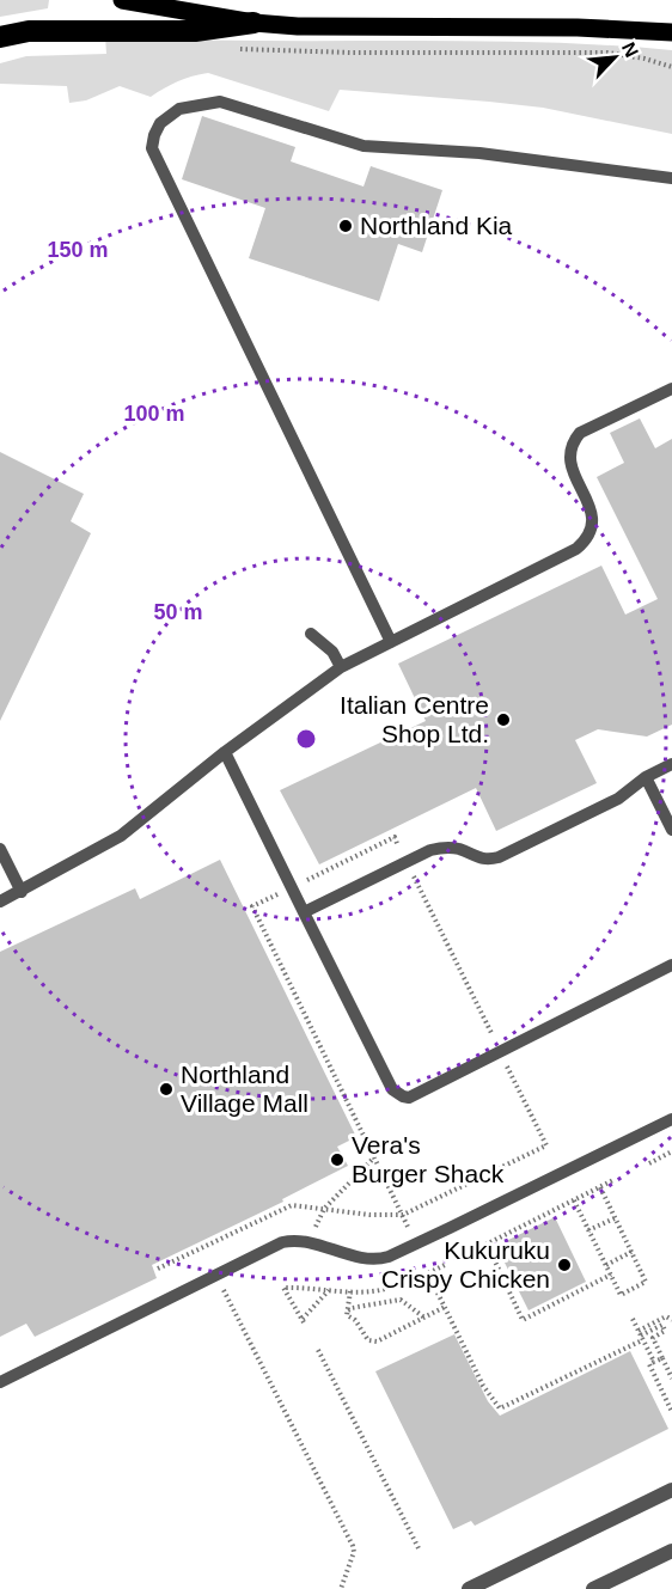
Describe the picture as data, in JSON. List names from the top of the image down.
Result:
{
  "places": [
    "Northland Kia",
    "Italian Centre Shop Ltd.",
    "Northland Village Mall",
    "Vera's Burger Shack",
    "Kukuruku Crispy Chicken"
  ],
  "north": "top right",
  "rings": ["150 m", "100 m", "50 m"]
}
